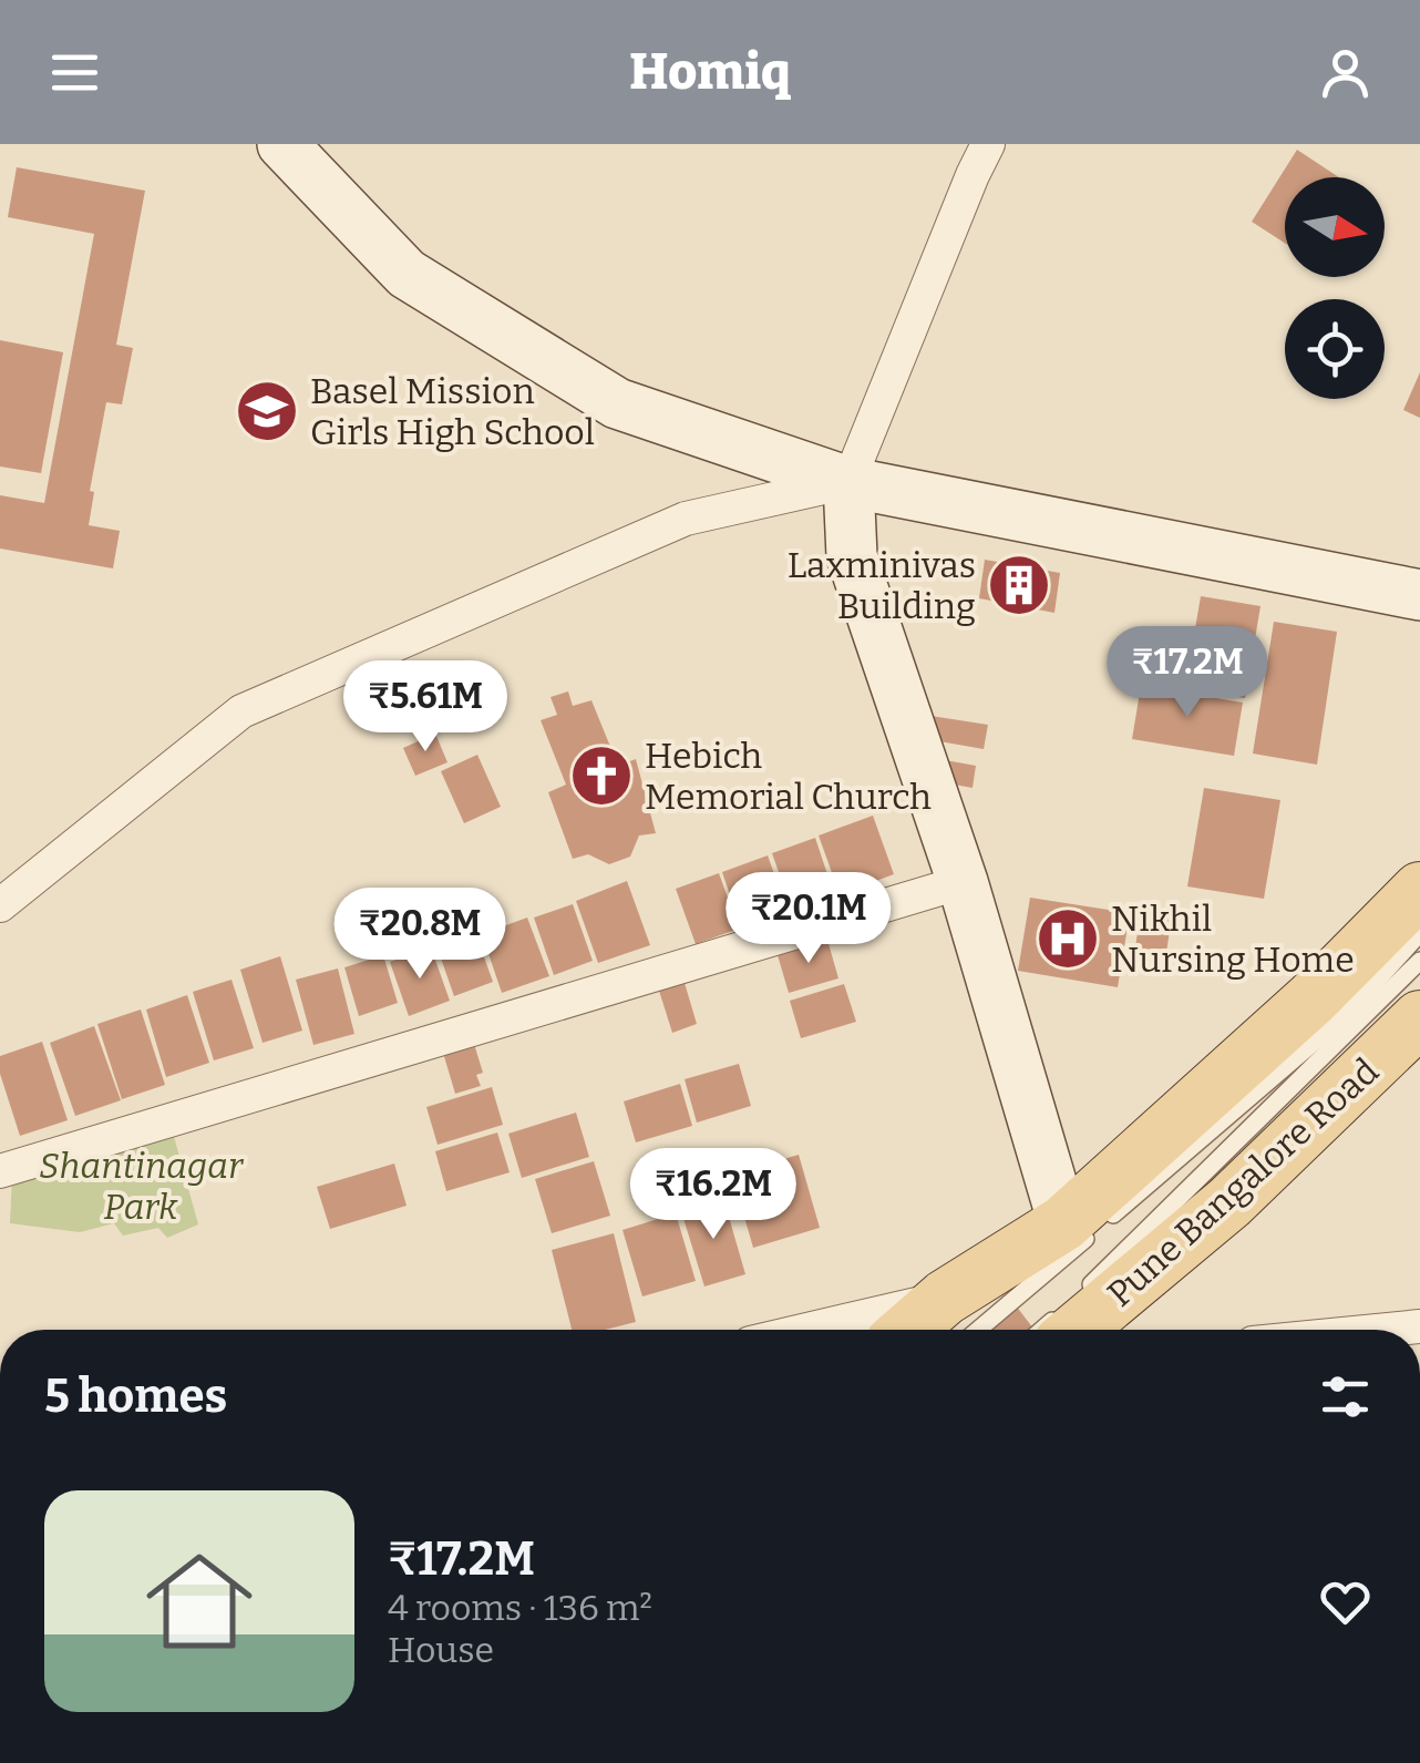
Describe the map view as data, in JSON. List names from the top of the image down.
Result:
{
  "streets": {
    "main road": ["Pune Bangalore Road"]
  },
  "parks": ["Shantinagar Park"],
  "places": {
    "school or university": ["Basel Mission Girls High School"],
    "building": ["Laxminivas Building"],
    "church": ["Hebich Memorial Church"],
    "hospital": ["Nikhil Nursing Home"]
  },
  "north": "right",
  "page": {
    "header": "Homiq",
    "price": [
      "₹17.2M",
      "₹5.61M",
      "₹20.1M",
      "₹20.8M",
      "₹16.2M"
    ],
    "heading": "5 homes",
    "list": [
      {
        "name": "₹17.2M",
        "note": "4 rooms · 136 m² · House"
      }
    ]
  }
}
